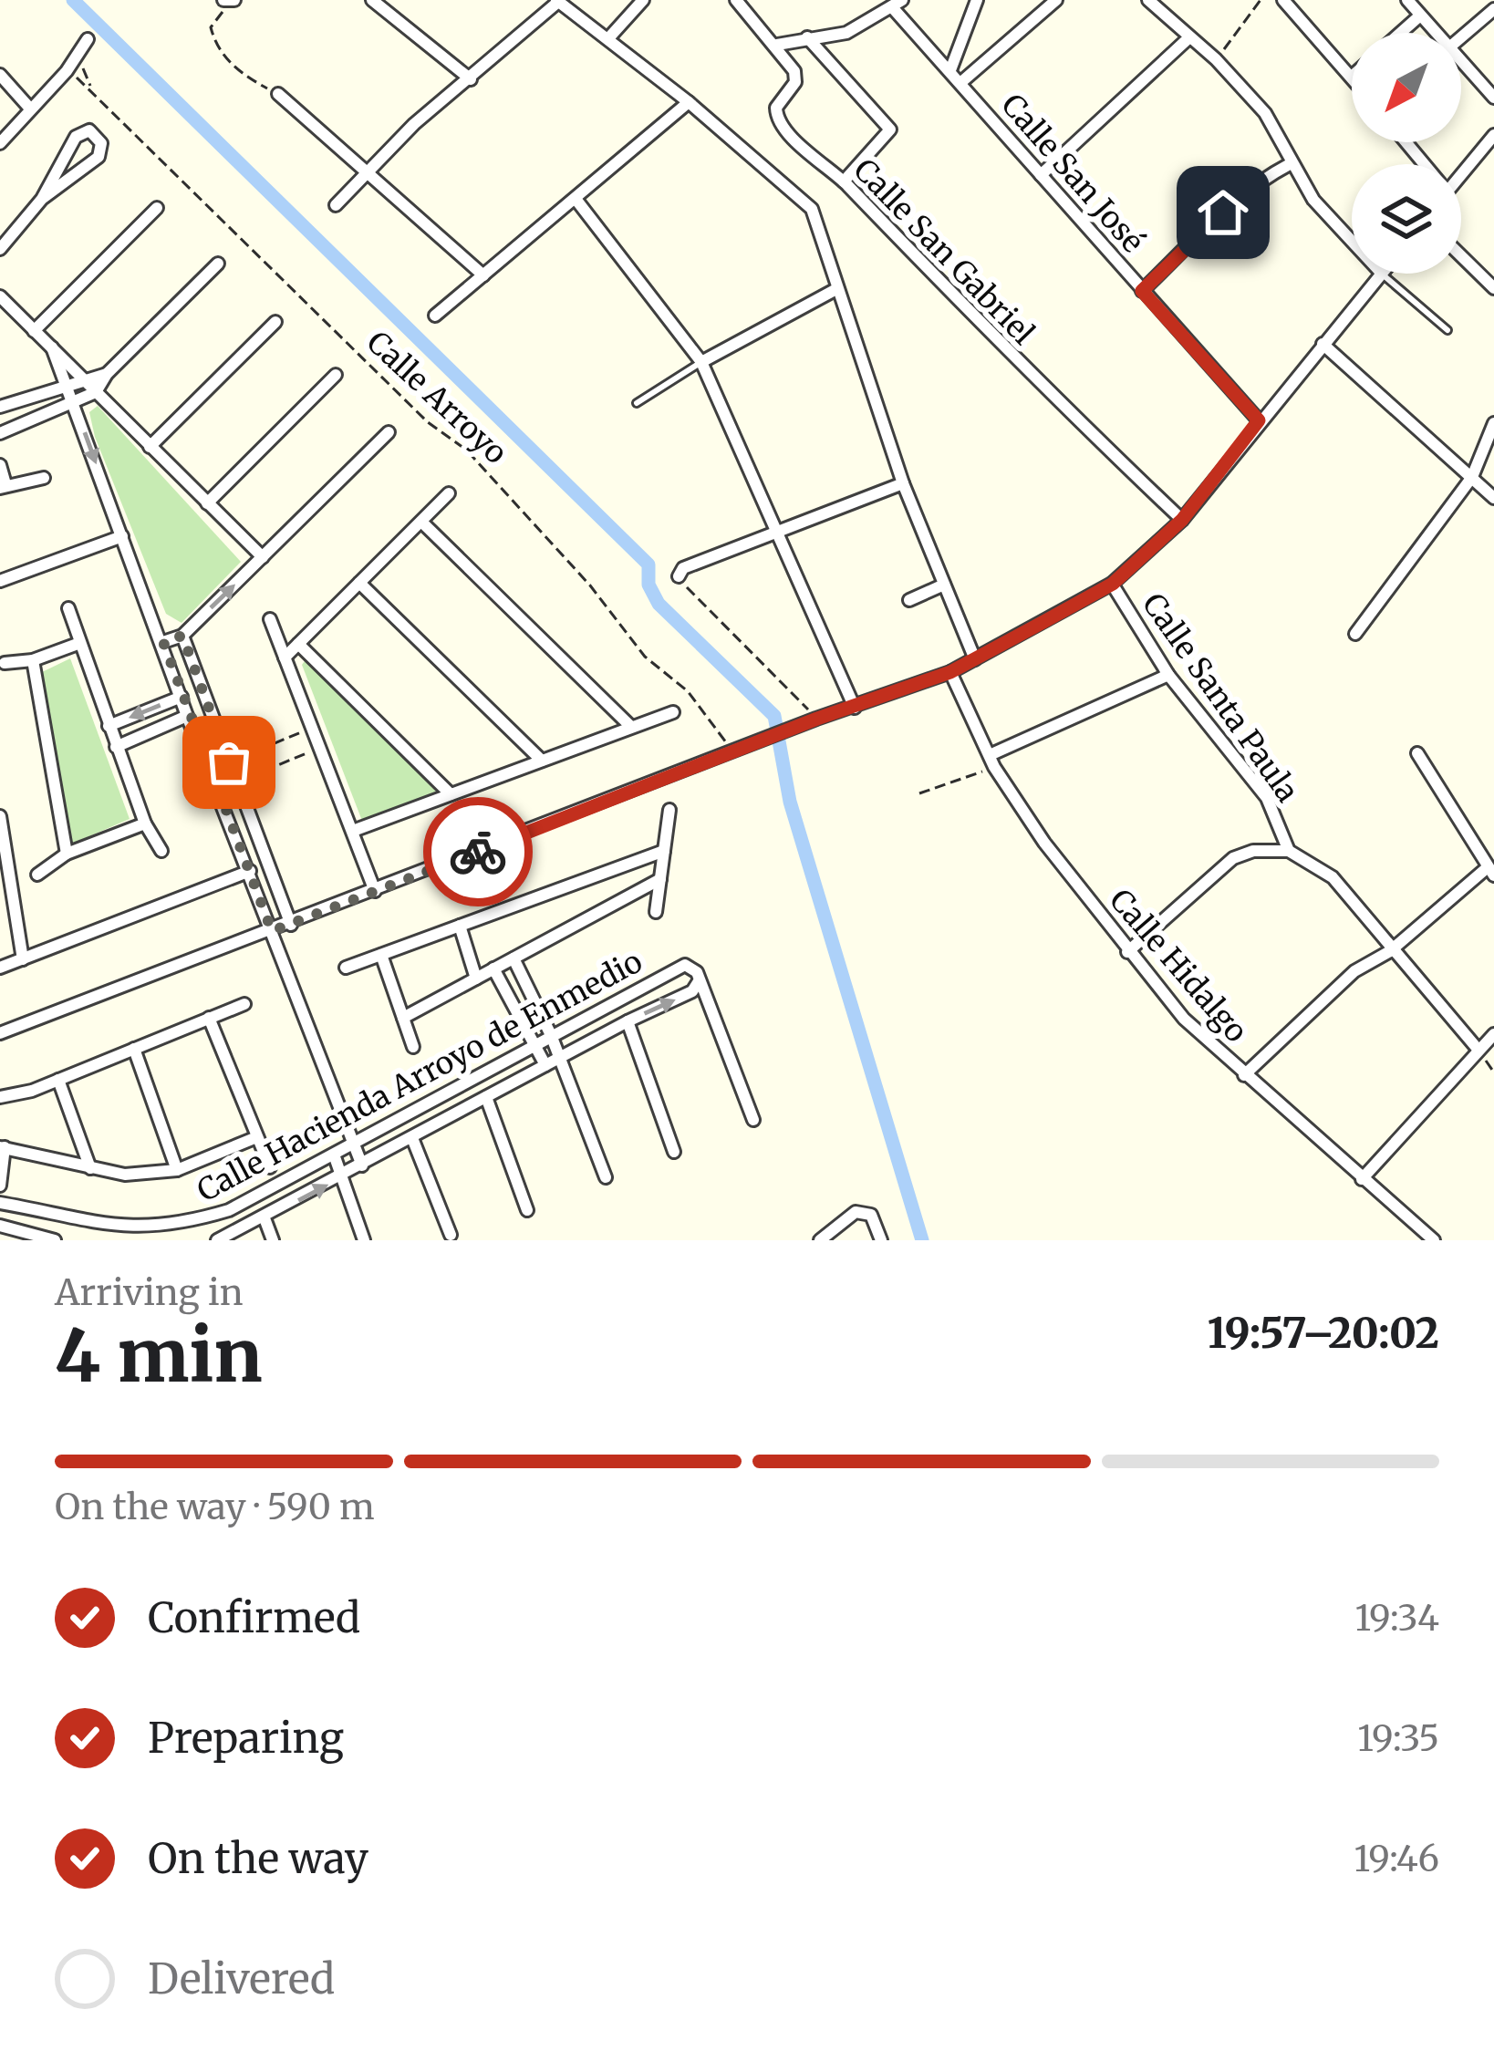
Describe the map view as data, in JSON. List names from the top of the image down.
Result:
{
  "streets": {
    "street": [
      "Calle San José",
      "Calle San Gabriel",
      "Calle Santa Paula",
      "Calle Hidalgo",
      "Calle Hacienda Arroyo de Enmedio"
    ],
    "path": ["Calle Arroyo"]
  },
  "north": "bottom left",
  "page": {
    "heading": ["4 min", "Arriving in", "19:57–20:02"],
    "bar": "On the way · 590 m",
    "list": [
      ["Confirmed", "19:34"],
      ["Preparing", "19:35"],
      ["On the way", "19:46"],
      "Delivered"
    ]
  }
}
